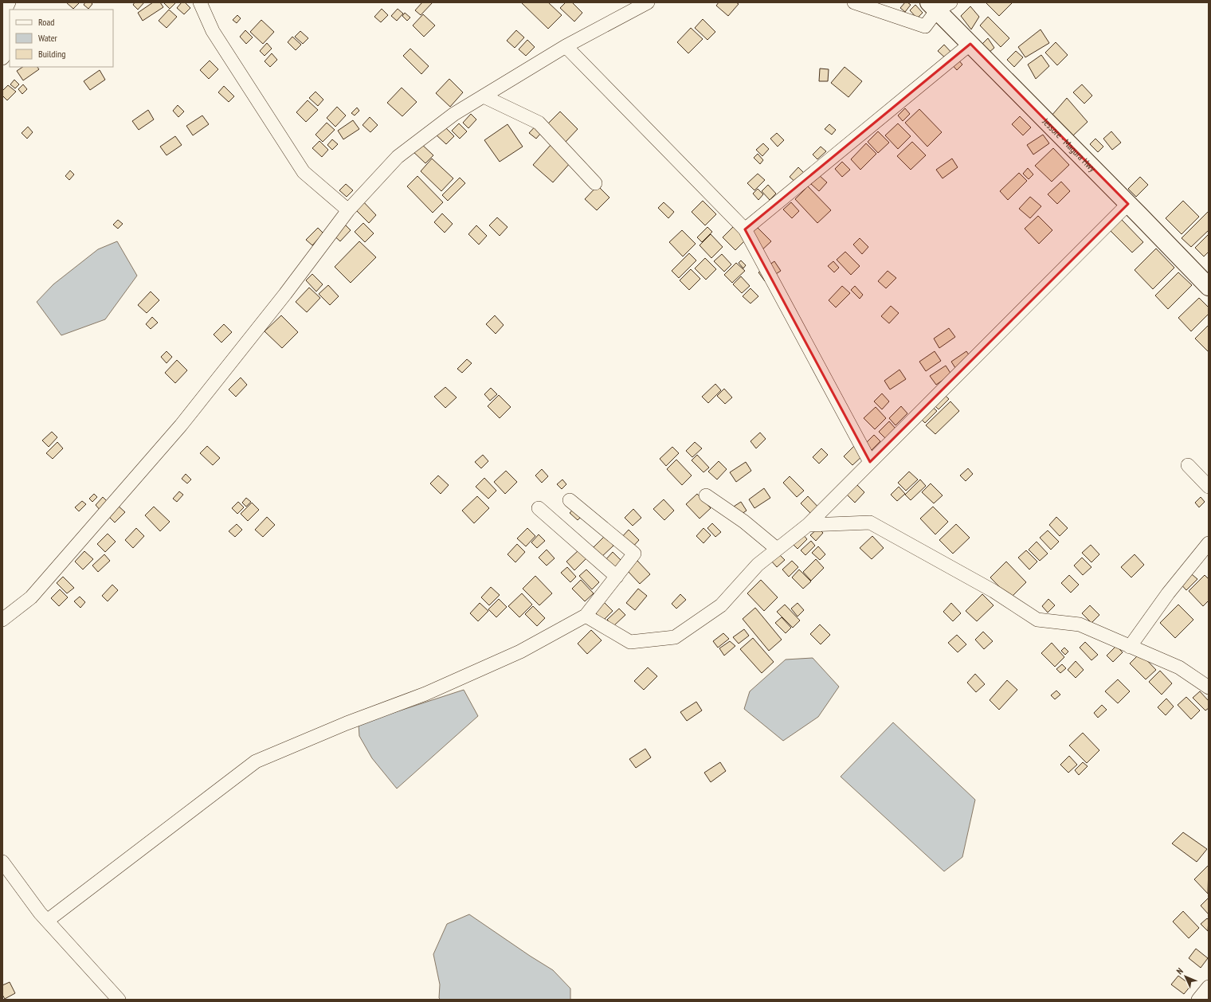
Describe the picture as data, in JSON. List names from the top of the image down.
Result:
{
  "streets": {
    "highway": ["Jessore - Magura Hwy"]
  },
  "legend": ["Road", "Water", "Building"],
  "north": "top left"
}
